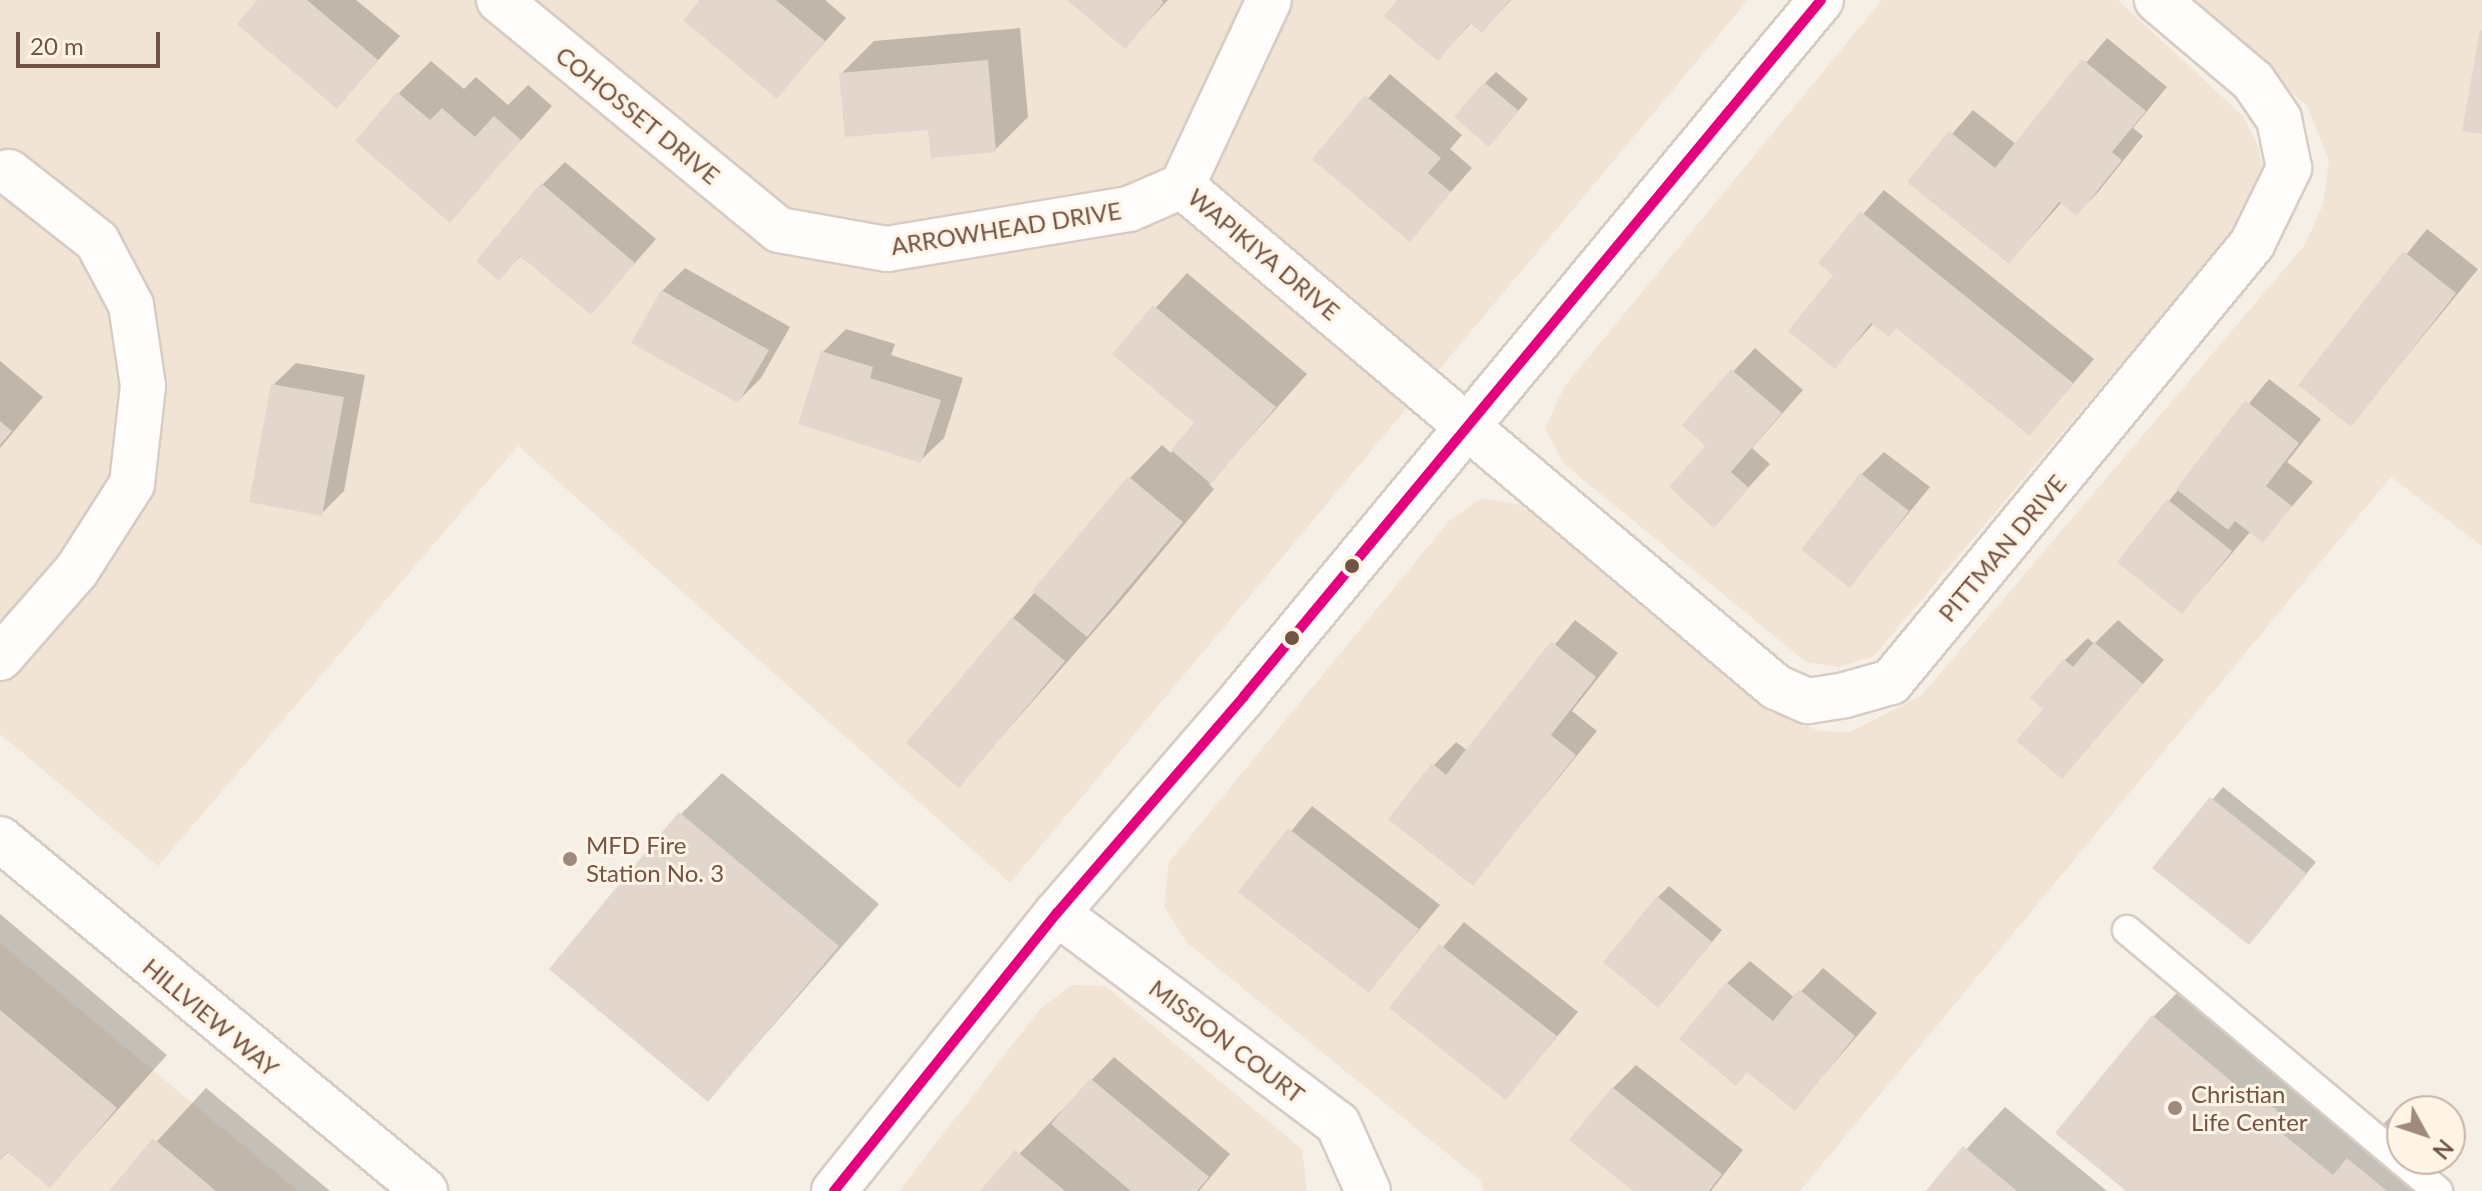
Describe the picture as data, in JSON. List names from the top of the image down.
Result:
{
  "streets": {
    "street": [
      "COHOSSET DRIVE",
      "ARROWHEAD DRIVE",
      "WAPIKIYA DRIVE",
      "PITTMAN DRIVE",
      "HILLVIEW WAY",
      "MISSION COURT"
    ]
  },
  "crossings": [
    ["COHOSSET DRIVE", "ARROWHEAD DRIVE"],
    ["ARROWHEAD DRIVE", "WAPIKIYA DRIVE"],
    ["WAPIKIYA DRIVE", "PITTMAN DRIVE"]
  ],
  "places": ["MFD Fire Station No. 3", "Christian Life Center"],
  "scale_bar": "20 m",
  "north": "bottom right"
}
